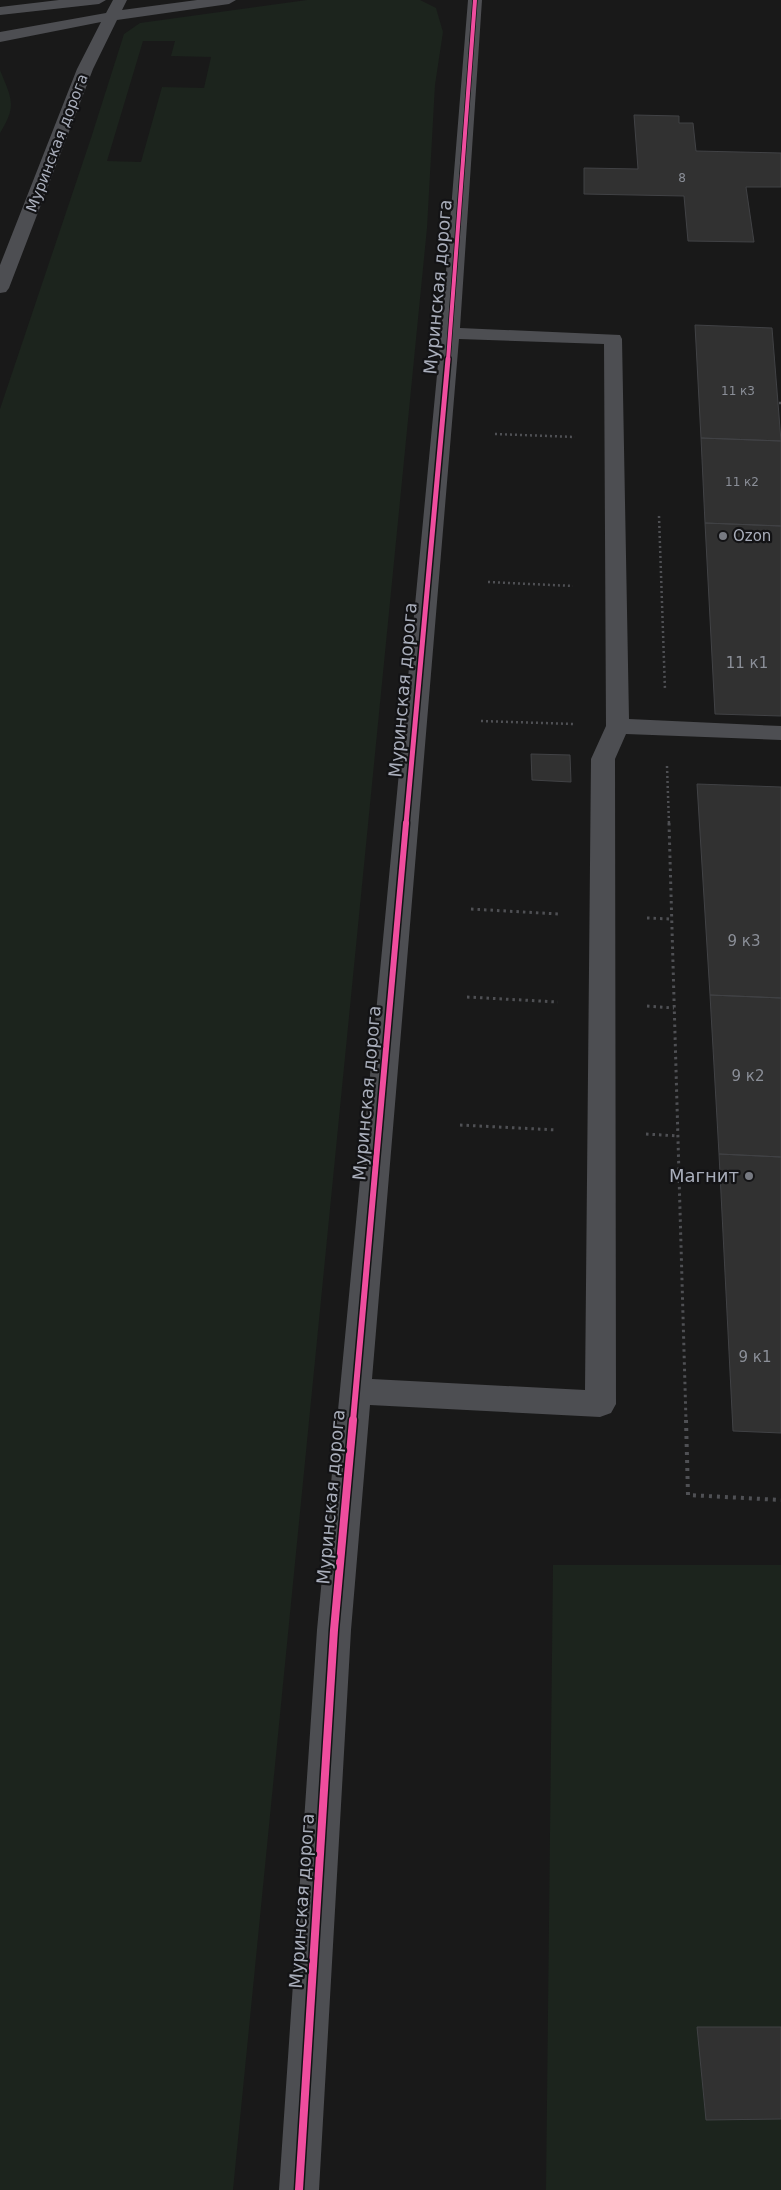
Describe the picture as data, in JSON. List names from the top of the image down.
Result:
{
  "streets": {
    "street": ["Муринская дорога"]
  },
  "places": ["Ozon", "Магнит"],
  "house_numbers": [
    "8",
    "11 к3",
    "11 к2",
    "11 к1",
    "9 к3",
    "9 к2",
    "9 к1"
  ]
}
